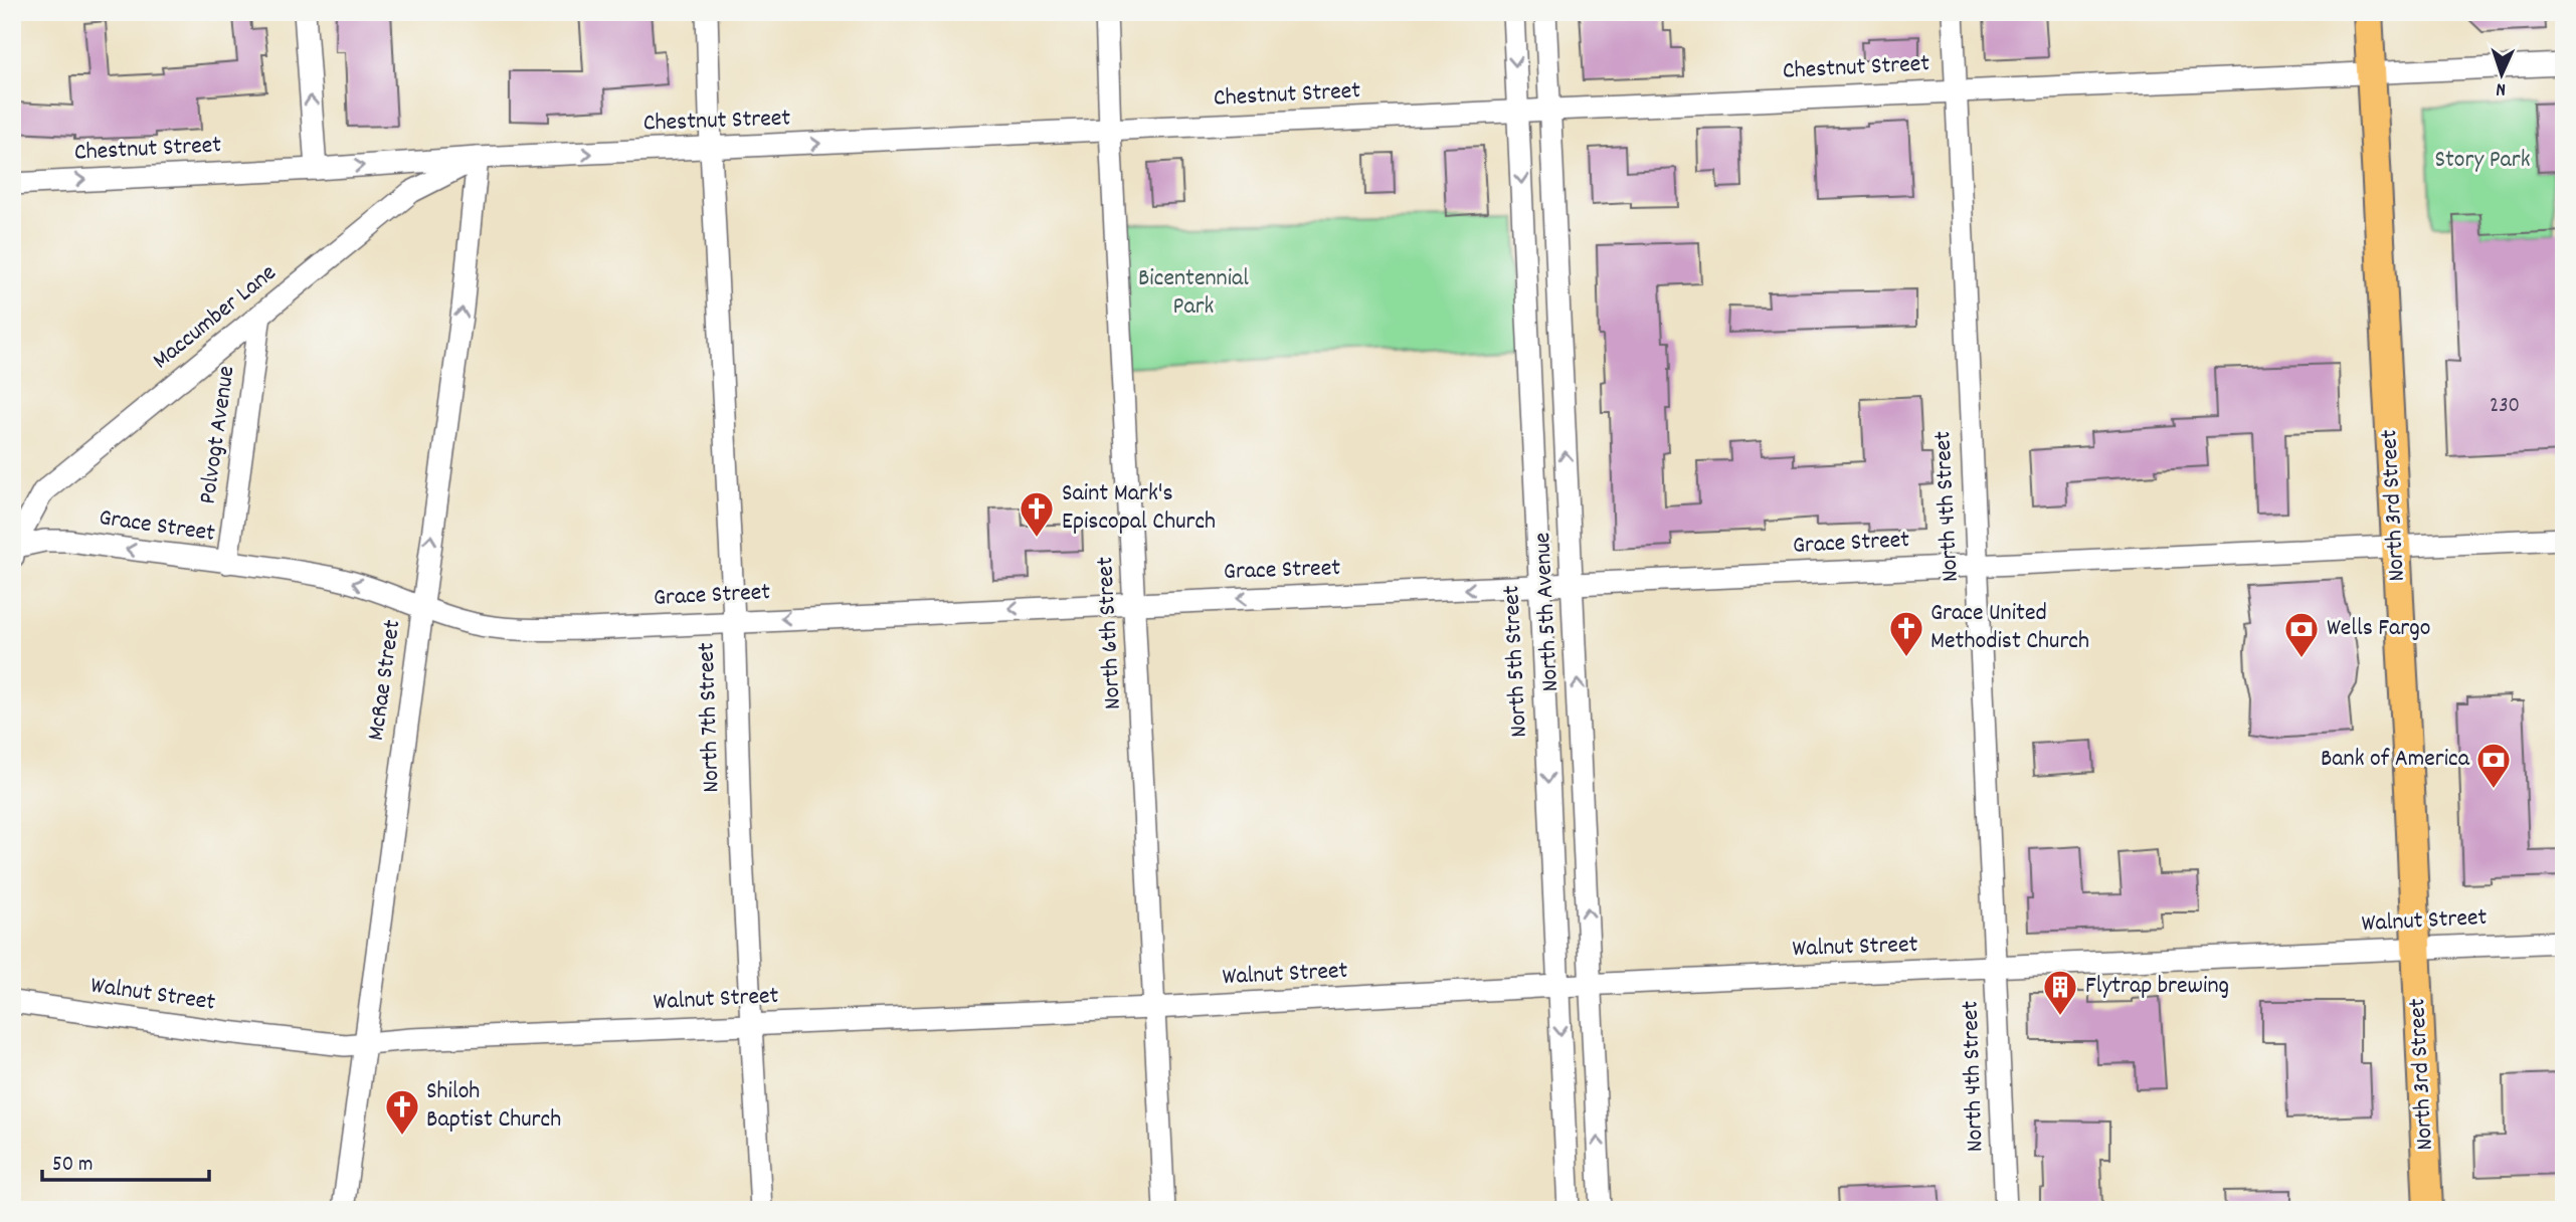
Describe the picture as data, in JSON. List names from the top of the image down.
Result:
{
  "streets": {
    "main road": ["North 3rd Street"],
    "street": [
      "Chestnut Street",
      "Maccumber Lane",
      "Polvogt Avenue",
      "North 4th Street",
      "Grace Street",
      "North 5th Avenue",
      "North 6th Street",
      "North 5th Street",
      "McRae Street",
      "North 7th Street",
      "Walnut Street"
    ]
  },
  "crossings": [
    ["Chestnut Street", "Maccumber Lane"],
    ["Chestnut Street", "North 3rd Street"],
    ["Chestnut Street", "North 4th Street"],
    ["Chestnut Street", "North 5th Avenue"],
    ["Chestnut Street", "North 6th Street"],
    ["Chestnut Street", "North 5th Street"],
    ["Chestnut Street", "McRae Street"],
    ["Chestnut Street", "North 7th Street"],
    ["Maccumber Lane", "Polvogt Avenue"],
    ["Maccumber Lane", "Grace Street"],
    ["Maccumber Lane", "McRae Street"],
    ["Polvogt Avenue", "Grace Street"],
    ["North 3rd Street", "Grace Street"],
    ["North 3rd Street", "Walnut Street"],
    ["North 4th Street", "Grace Street"],
    ["North 4th Street", "Walnut Street"],
    ["Grace Street", "North 5th Avenue"],
    ["Grace Street", "North 6th Street"],
    ["Grace Street", "North 5th Street"],
    ["Grace Street", "McRae Street"],
    ["Grace Street", "North 7th Street"],
    ["North 5th Avenue", "Walnut Street"],
    ["North 6th Street", "Walnut Street"],
    ["North 5th Street", "Walnut Street"],
    ["McRae Street", "Walnut Street"],
    ["North 7th Street", "Walnut Street"]
  ],
  "one_way": [
    "Chestnut Street",
    "Grace Street",
    "North 5th Avenue",
    "North 5th Street",
    "McRae Street"
  ],
  "parks": ["Story Park", "Bicentennial Park"],
  "places": {
    "church": ["Saint Mark's Episcopal Church", "Grace United Methodist Church", "Shiloh Baptist Church"],
    "bank": ["Wells Fargo", "Bank of America"],
    "building": ["Flytrap brewing"]
  },
  "house_numbers": ["230"],
  "scale_bar": "50 m",
  "north": "bottom"
}
